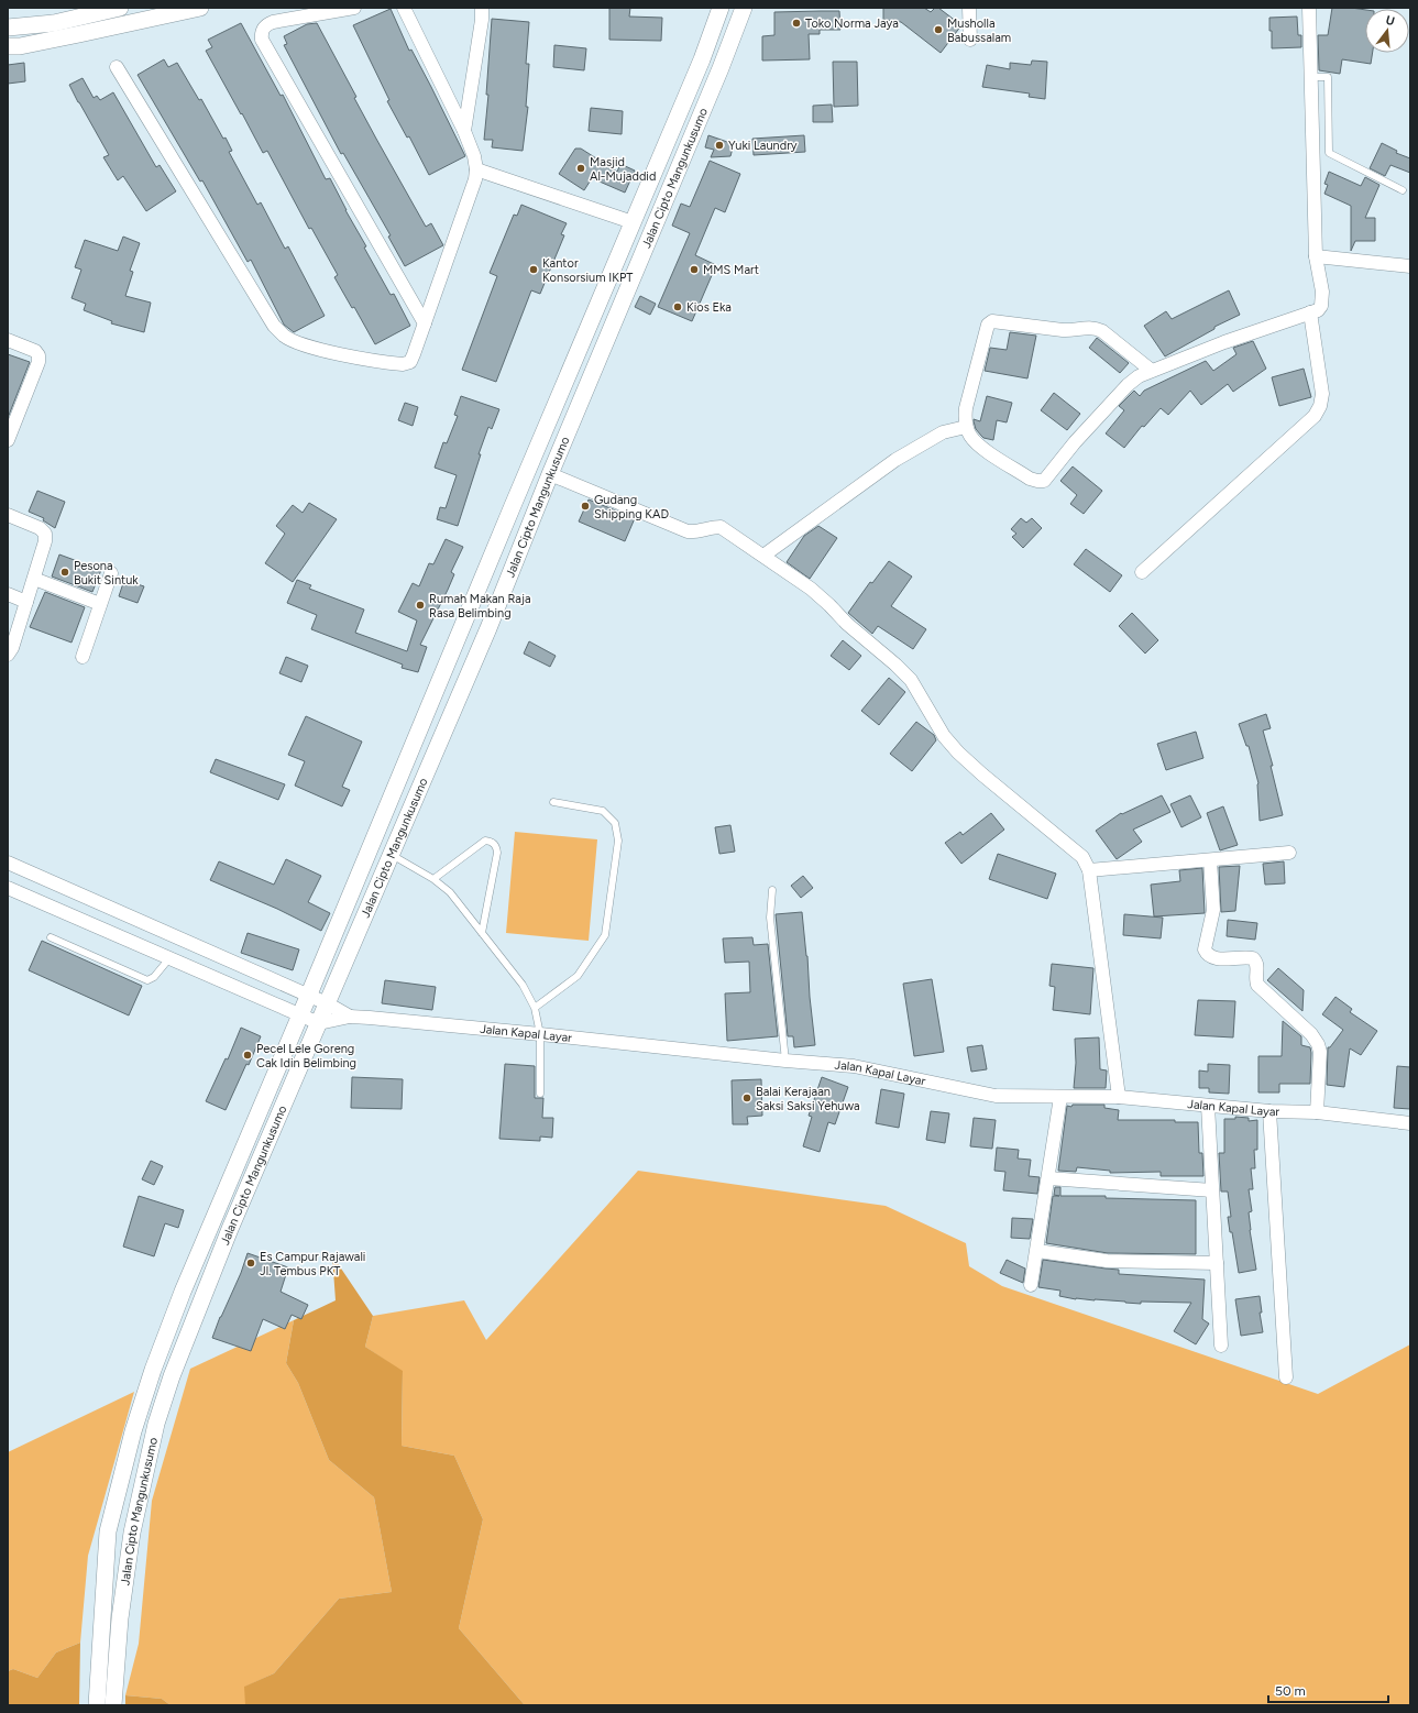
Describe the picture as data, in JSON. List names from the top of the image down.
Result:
{
  "streets": {
    "street": ["Jalan Cipto Mangunkusumo", "Jalan Kapal Layar"]
  },
  "places": [
    "Toko Norma Jaya",
    "Musholla Babussalam",
    "Yuki Laundry",
    "Masjid Al-Mujaddid",
    "Kantor Konsorsium IKPT",
    "MMS Mart",
    "Kios Eka",
    "Gudang Shipping KAD",
    "Pesona Bukit Sintuk",
    "Rumah Makan Raja Rasa Belimbing",
    "Pecel Lele Goreng Cak Idin Belimbing",
    "Balai Kerajaan Saksi Saksi Yehuwa",
    "Es Campur Rajawali Jl. Tembus PKT"
  ],
  "scale_bar": "50 m",
  "north": "top"
}
